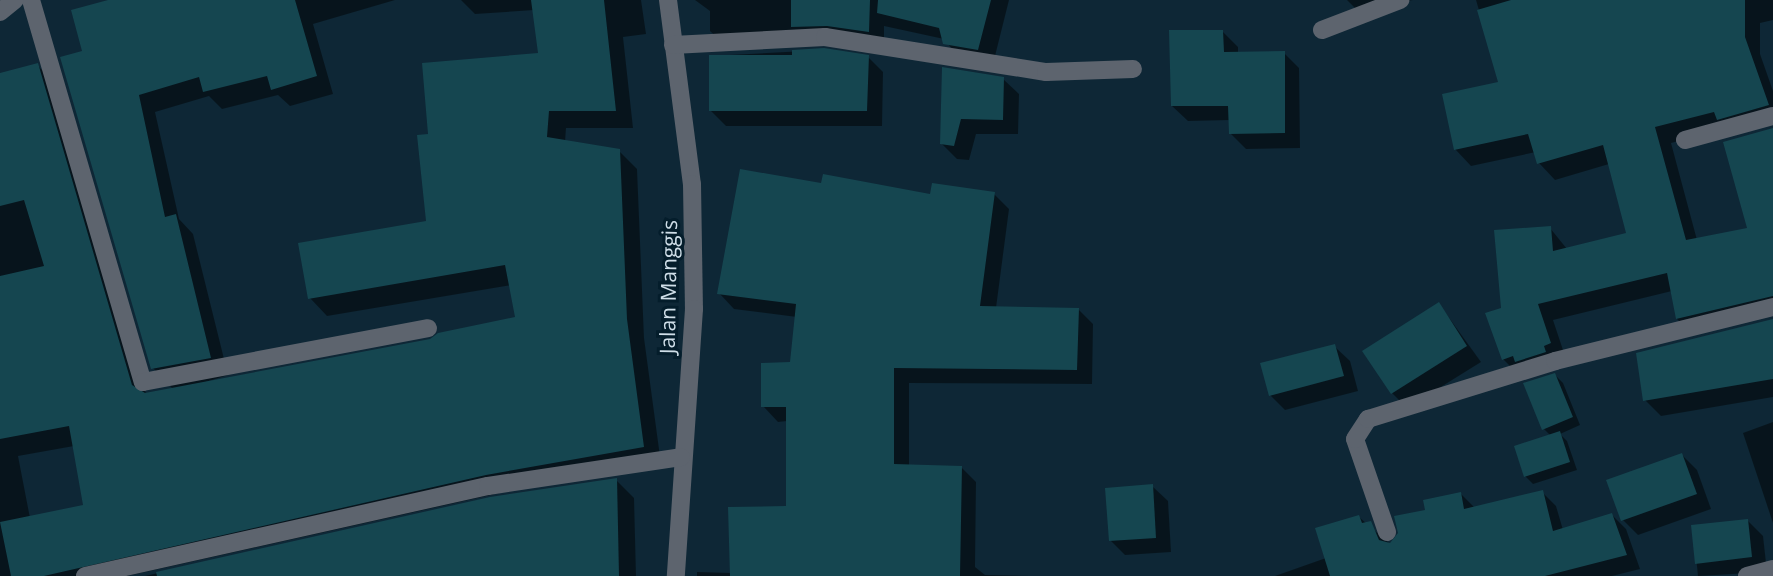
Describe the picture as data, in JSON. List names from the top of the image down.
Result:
{
  "streets": {
    "street": ["Jalan Manggis"]
  }
}
